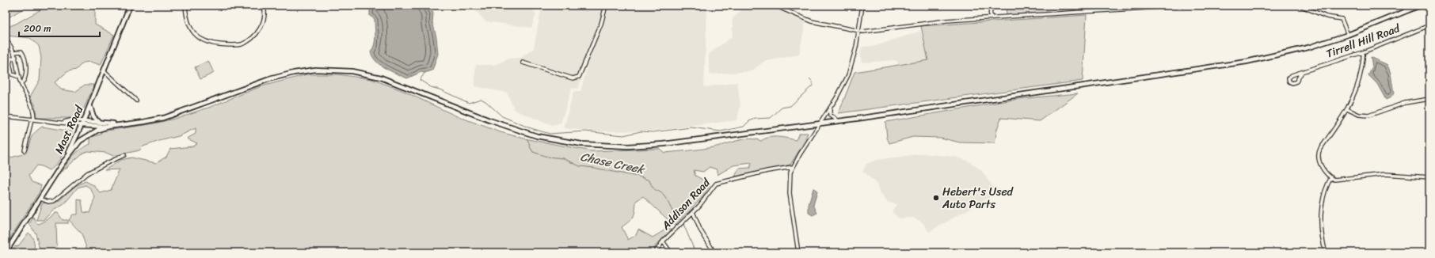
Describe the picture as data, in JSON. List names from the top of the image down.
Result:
{
  "streets": {
    "main road": ["Mast Road"],
    "street": ["Tirrell Hill Road", "Addison Road"]
  },
  "water": ["Chase Creek"],
  "places": ["Hebert's Used Auto Parts"],
  "scale_bar": "200 m"
}
